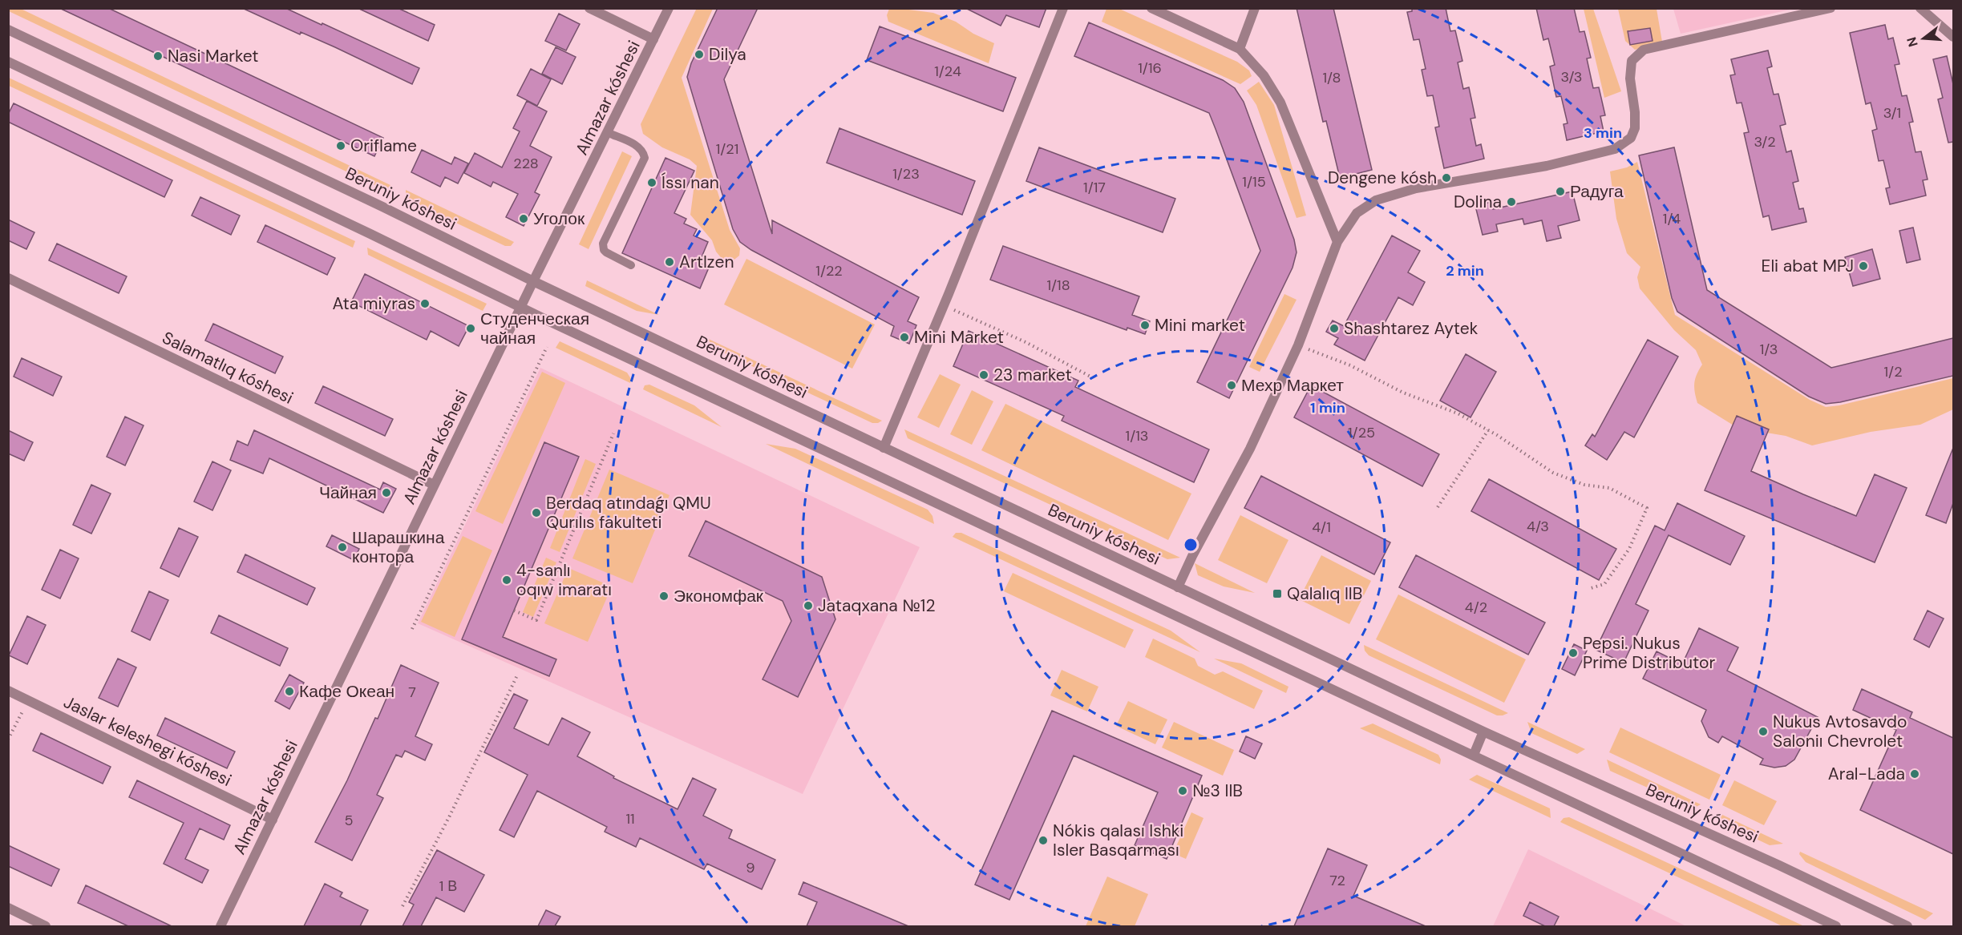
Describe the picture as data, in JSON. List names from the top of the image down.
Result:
{
  "streets": {
    "street": [
      "Almazar kóshesi",
      "Beruniy kóshesi",
      "Salamatlıq kóshesi",
      "Jaslar keleshegi kóshesi"
    ]
  },
  "crossings": [
    ["Almazar kóshesi", "Beruniy kóshesi"],
    ["Almazar kóshesi", "Salamatlıq kóshesi"],
    ["Almazar kóshesi", "Jaslar keleshegi kóshesi"]
  ],
  "places": {
    "other": [
      "Dilya",
      "Nasi Market",
      "Oriflame",
      "Dengene kósh",
      "Íssı nan",
      "Радуга",
      "Dolina",
      "Уголок",
      "ArtIzen",
      "Eli abat MPJ",
      "Ata miyras",
      "Mini market",
      "Студенческая чайная",
      "Shashtarez Aytek",
      "Mini Market",
      "23 market",
      "Мехр Маркет",
      "Чайная",
      "Berdaq atındaǵı QMU Qurılıs fakulteti",
      "Шарашкина контора",
      "4-sanlı oqıw imaratı",
      "Экономфак",
      "Jataqxana №12",
      "Pepsi. Nukus Prime Distributor",
      "Кафе Океан",
      "Nukus Avtosavdo Saloniı Chevrolet",
      "Aral-Lada",
      "№3 IIB",
      "Nókis qalası Ishki Isler Basqarması"
    ],
    "transit": ["Qalalıq IIB"]
  },
  "house_numbers": [
    "1/16",
    "1/24",
    "3/3",
    "1/8",
    "3/1",
    "3/2",
    "1/21",
    "228",
    "1/23",
    "1/15",
    "1/17",
    "1/4",
    "1/22",
    "1/18",
    "1/3",
    "1/2",
    "1/25",
    "1/13",
    "4/3",
    "4/1",
    "4/2",
    "7",
    "11",
    "5",
    "9",
    "72",
    "1 В"
  ],
  "north": "left",
  "rings": ["3 min", "2 min", "1 min"]
}
